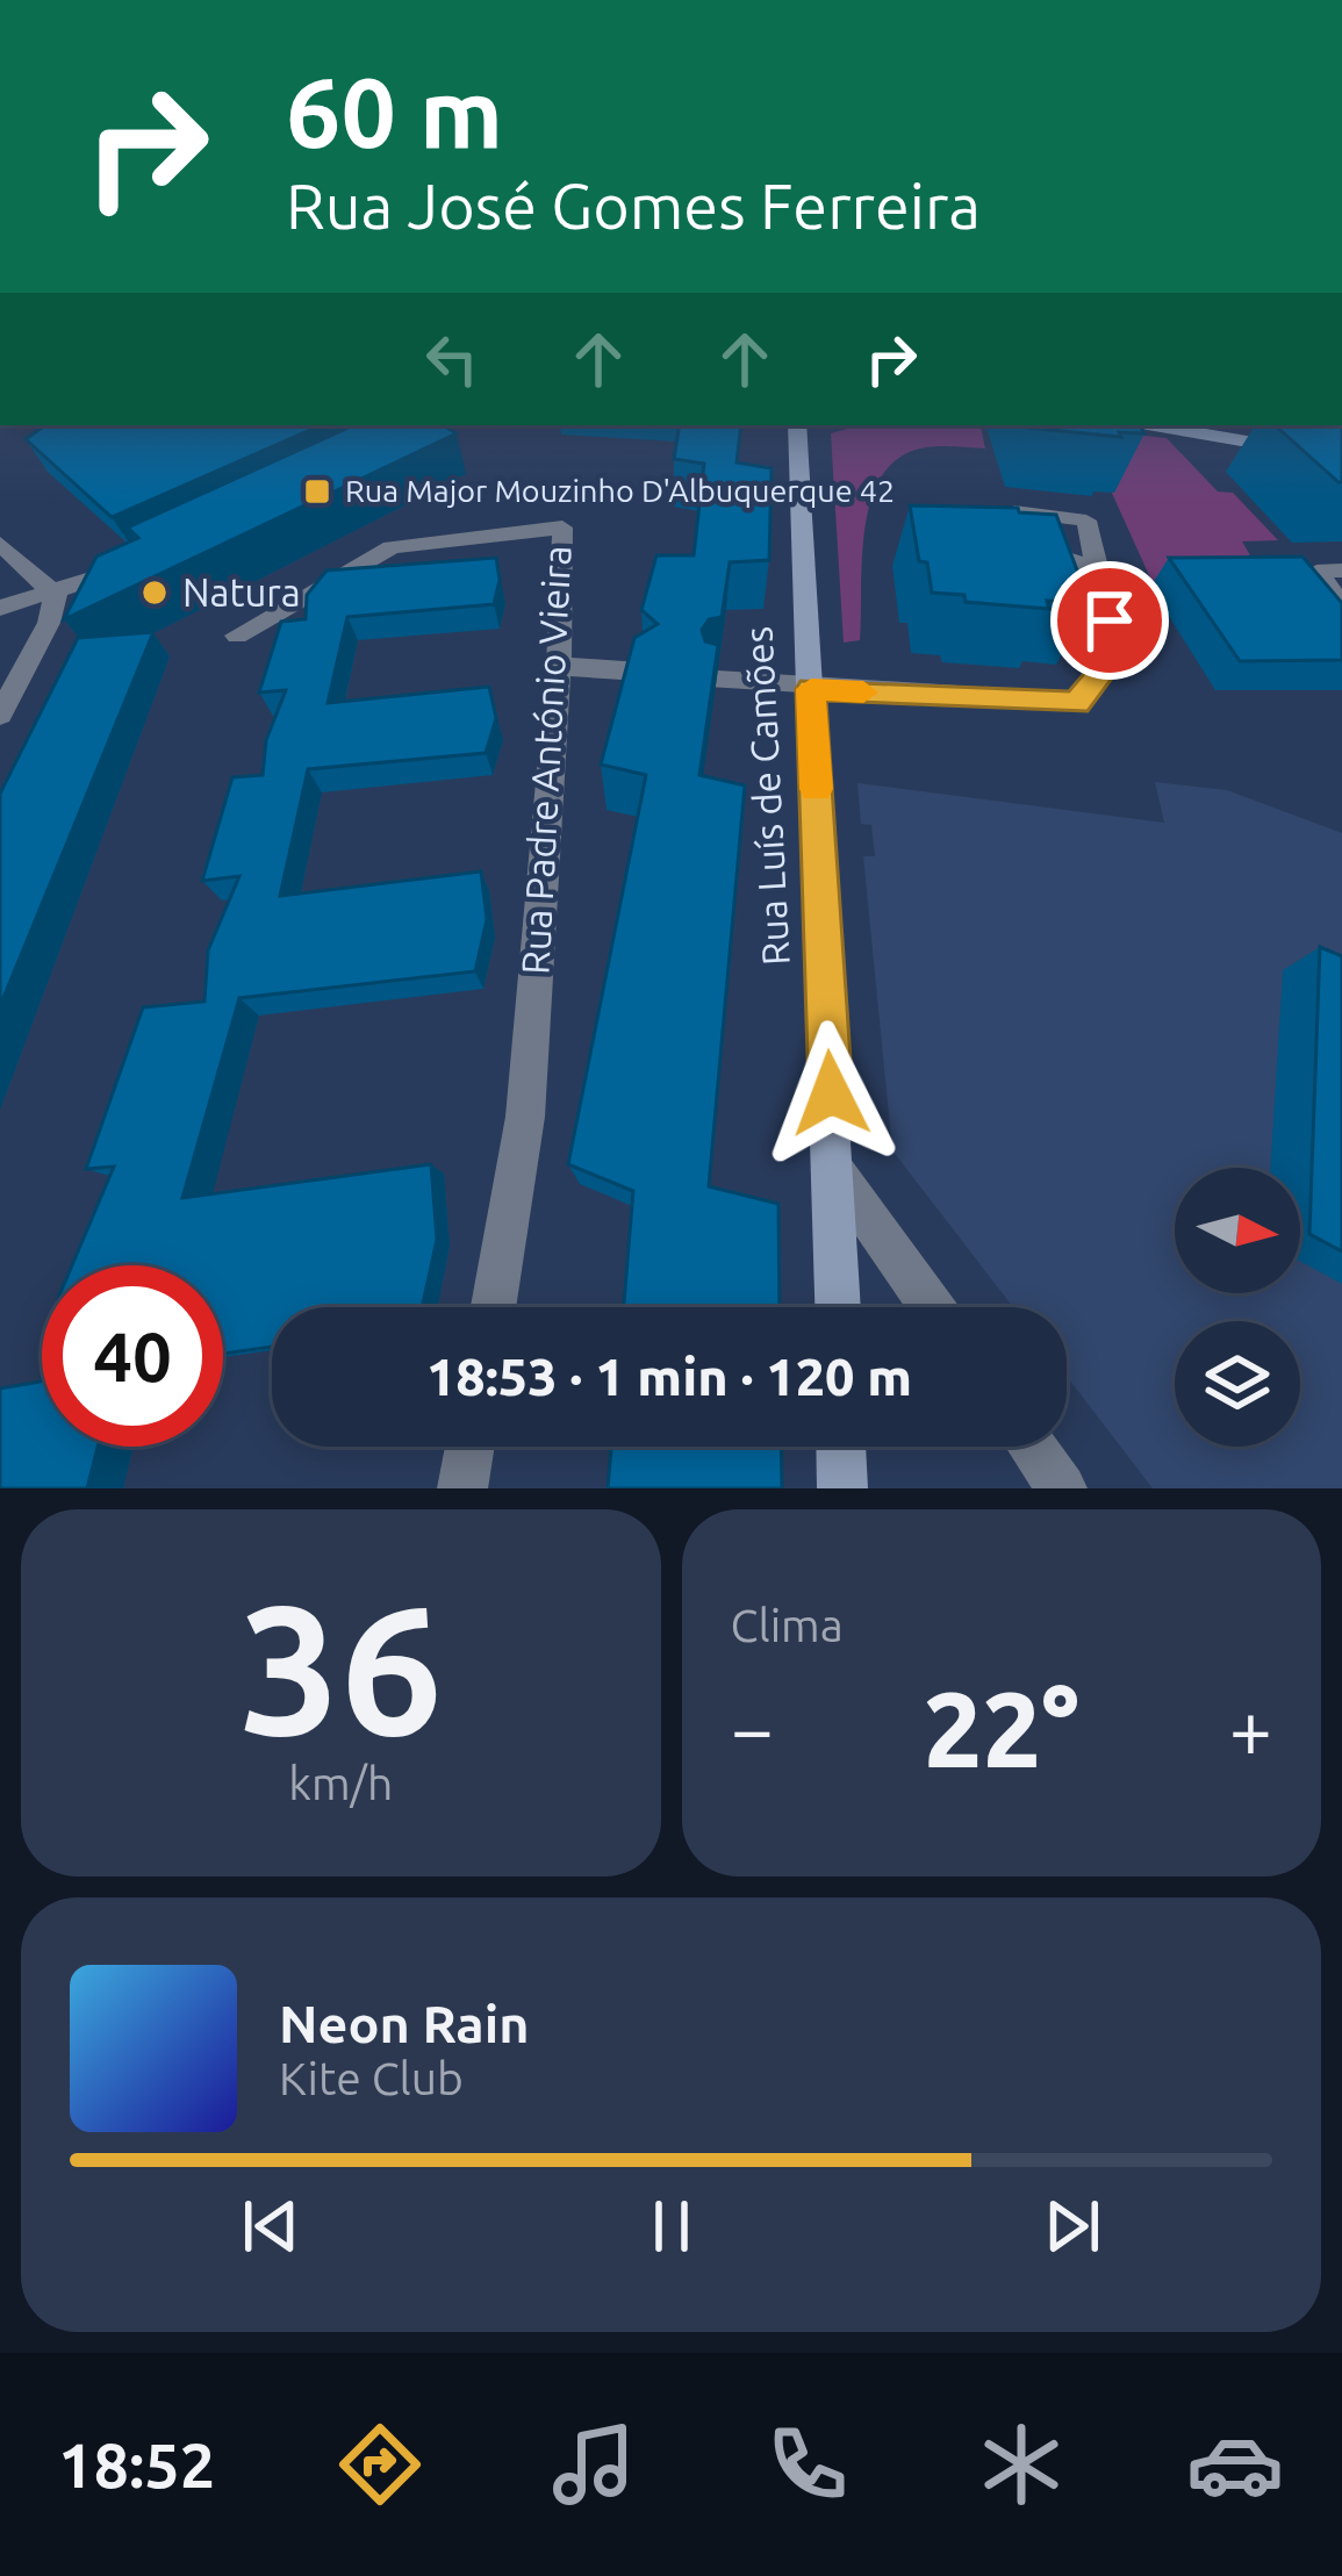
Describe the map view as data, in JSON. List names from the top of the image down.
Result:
{
  "streets": {
    "street": ["Rua Padre António Vieira", "Rua Luís de Camões"]
  },
  "places": {
    "transit": ["Rua Major Mouzinho D'Albuquerque 42"],
    "other": ["Natura"]
  },
  "north": "right",
  "page": {
    "turn": ["60 m", "Rua José Gomes Ferreira"],
    "limit": "40",
    "trip": "18:53 · 1 min · 120 m",
    "tile": [
      ["36", "km/h"],
      "Clima"
    ],
    "heat": ["−", "22°", "+"],
    "song": ["Neon Rain", "Kite Club"],
    "tabs": "18:52"
  }
}
